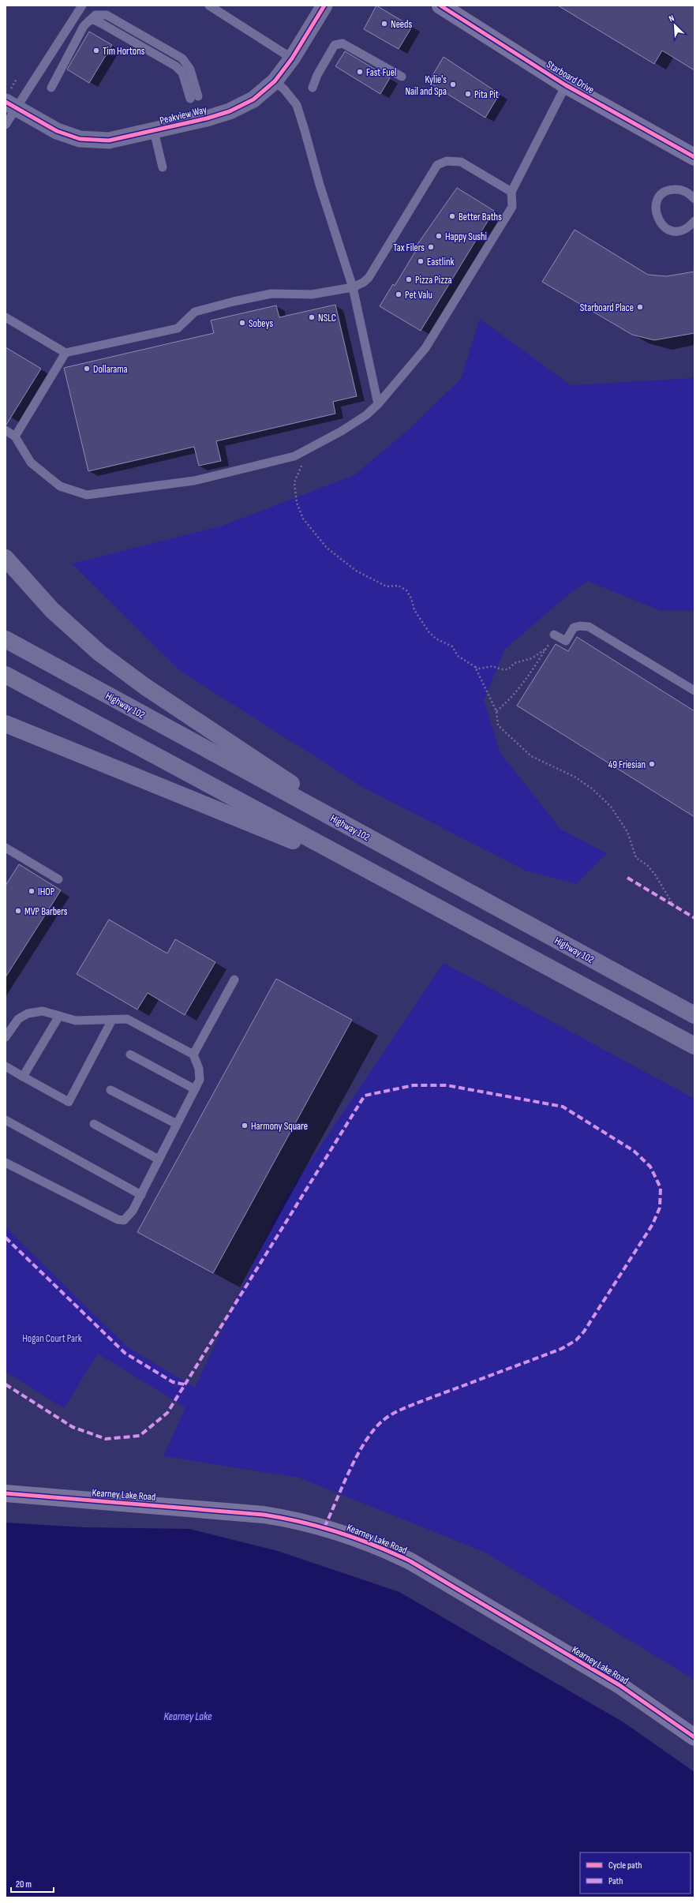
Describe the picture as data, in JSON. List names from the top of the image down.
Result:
{
  "streets": {
    "highway": ["Highway 102"],
    "main road": ["Starboard Drive", "Kearney Lake Road"],
    "street": ["Peakview Way"]
  },
  "water": ["Kearney Lake"],
  "parks": ["Hogan Court Park"],
  "places": [
    "Needs",
    "Tim Hortons",
    "Fast Fuel",
    "Kylie's Nail and Spa",
    "Pita Pit",
    "Better Baths",
    "Happy Sushi",
    "Tax Filers",
    "Eastlink",
    "Pizza Pizza",
    "Pet Valu",
    "Starboard Place",
    "NSLC",
    "Sobeys",
    "Dollarama",
    "49 Friesian",
    "IHOP",
    "MVP Barbers",
    "Harmony Square"
  ],
  "legend": ["Cycle path", "Path"],
  "scale_bar": "20 m",
  "north": "top left"
}
